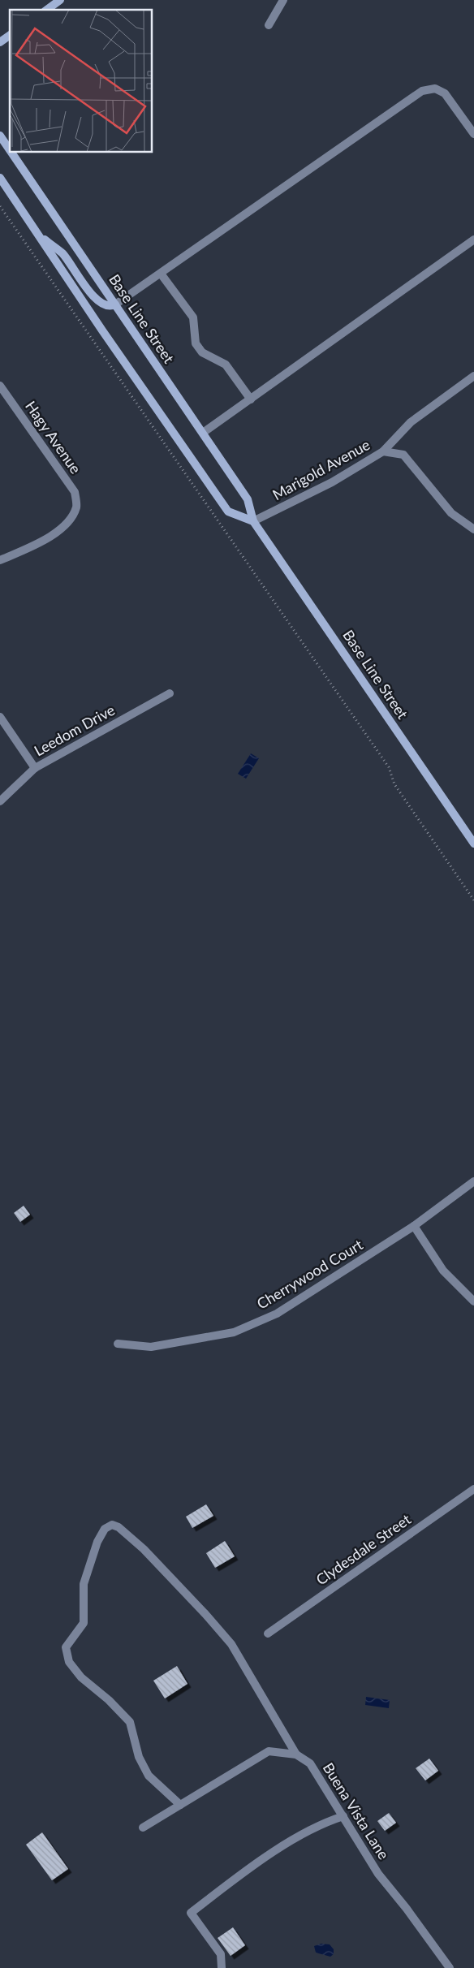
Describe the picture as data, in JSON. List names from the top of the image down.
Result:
{
  "streets": {
    "main road": ["Base Line Street"],
    "street": [
      "Hagy Avenue",
      "Marigold Avenue",
      "Leedom Drive",
      "Cherrywood Court",
      "Clydesdale Street",
      "Buena Vista Lane"
    ]
  },
  "crossings": [
    ["Base Line Street", "Marigold Avenue"]
  ]
}
